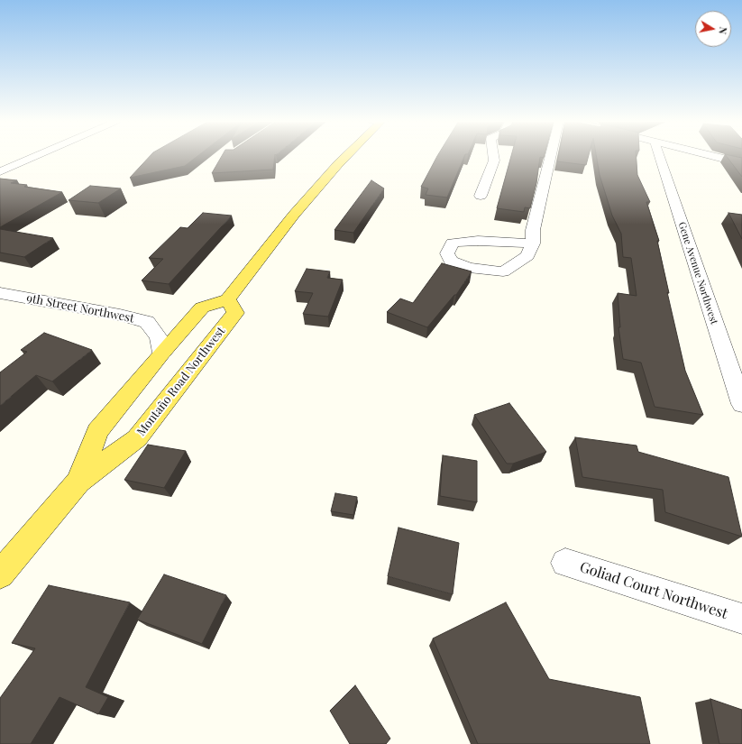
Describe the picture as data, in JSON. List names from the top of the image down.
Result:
{
  "streets": {
    "main road": ["Montaño Road Northwest"],
    "street": ["Gene Avenue Northwest", "9th Street Northwest", "Goliad Court Northwest"]
  },
  "crossings": [
    ["9th Street Northwest", "Montaño Road Northwest"]
  ],
  "north": "right"
}
